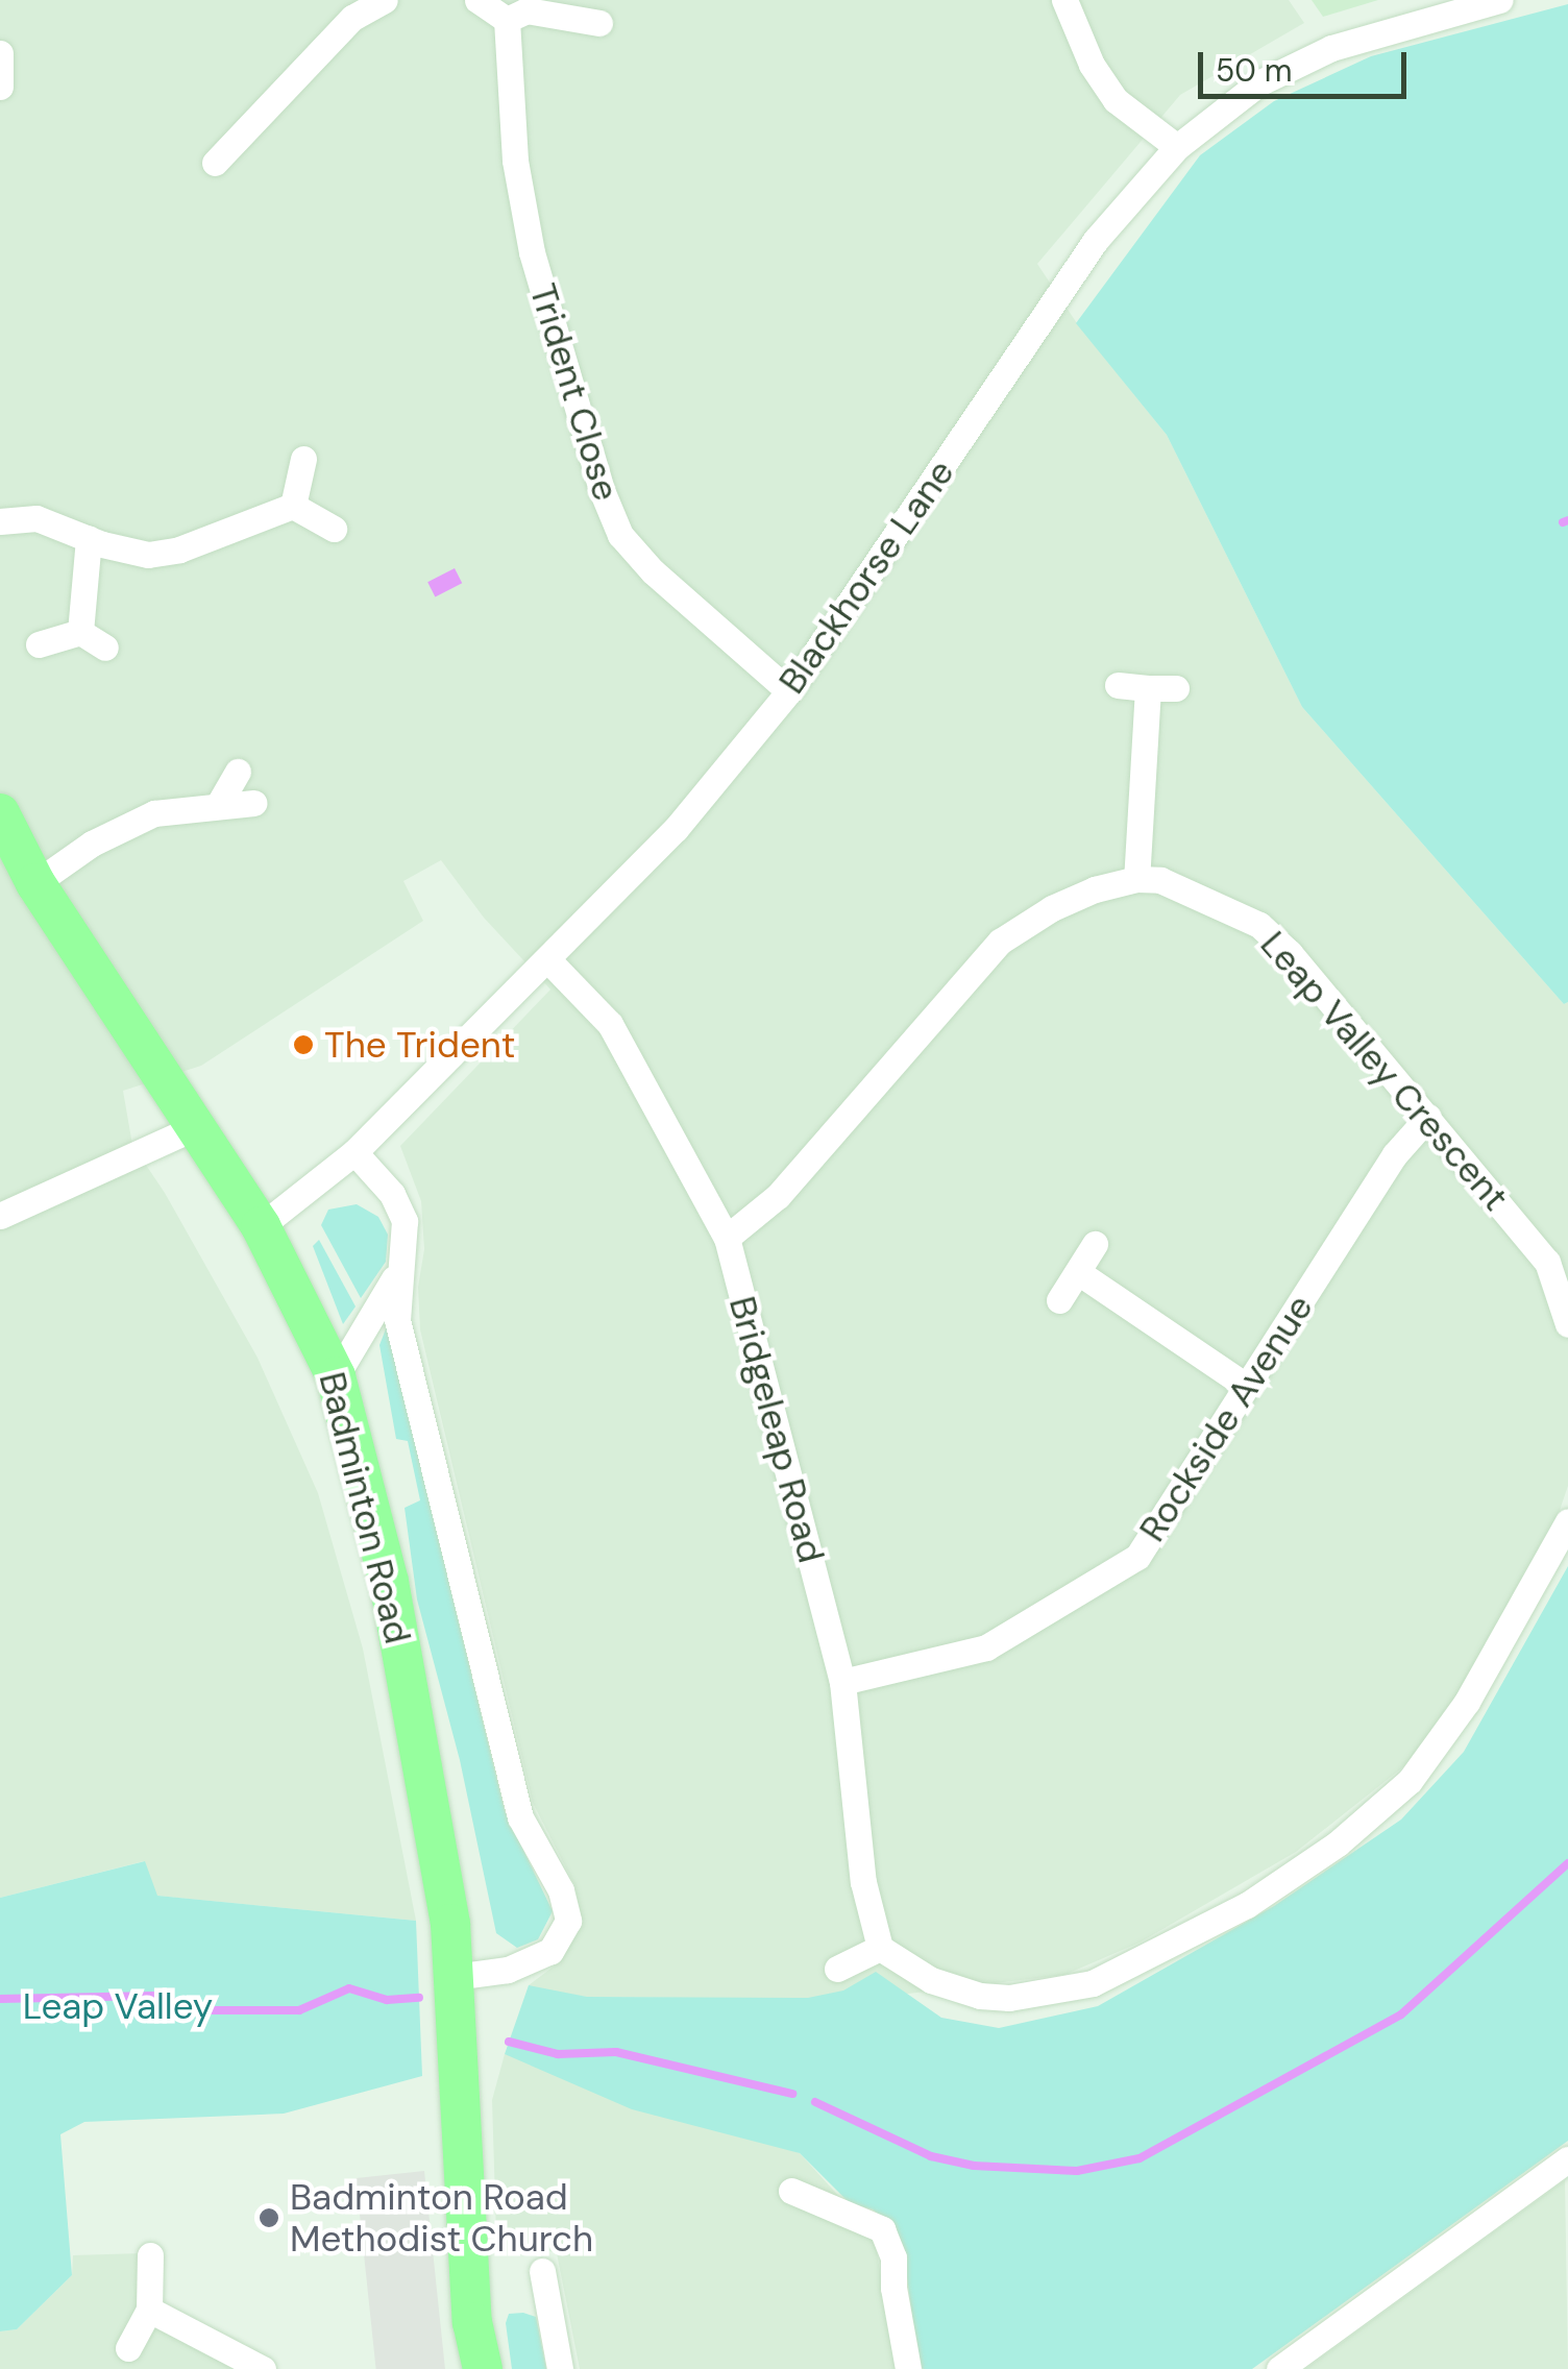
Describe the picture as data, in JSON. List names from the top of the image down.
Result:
{
  "streets": {
    "main road": ["Badminton Road"],
    "street": [
      "Trident Close",
      "Blackhorse Lane",
      "Leap Valley Crescent",
      "Rockside Avenue",
      "Bridgeleap Road"
    ]
  },
  "crossings": [
    ["Trident Close", "Blackhorse Lane"],
    ["Blackhorse Lane", "Bridgeleap Road"],
    ["Blackhorse Lane", "Badminton Road"],
    ["Leap Valley Crescent", "Rockside Avenue"],
    ["Rockside Avenue", "Bridgeleap Road"]
  ],
  "parks": ["Leap Valley"],
  "places": ["The Trident", "Badminton Road Methodist Church"],
  "scale_bar": "50 m"
}
